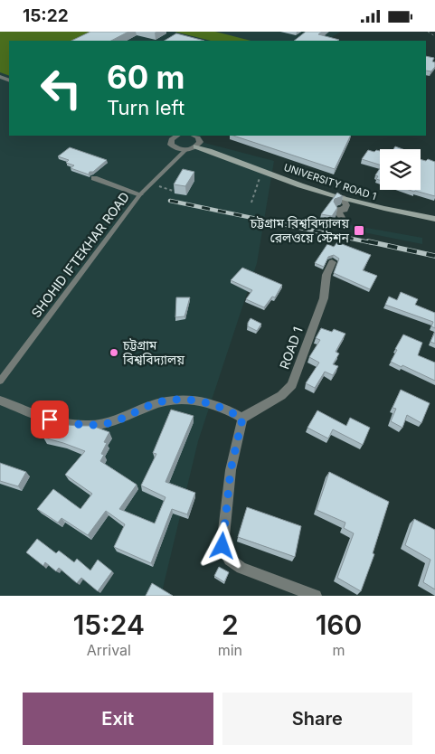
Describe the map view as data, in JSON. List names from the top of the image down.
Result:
{
  "streets": {
    "main road": ["UNIVERSITY ROAD 1"],
    "street": ["ROAD 1"],
    "lane": ["SHOHID IFTEKHAR ROAD"]
  },
  "places": {
    "transit": ["চট্টগ্রাম বিশ্ববিদ্যালয় রেলওয়ে স্টেশন"],
    "other": ["চট্টগ্রাম বিশ্ববিদ্যালয়"]
  },
  "page": {
    "status": "15:22",
    "turn": ["60 m", "Turn left"],
    "eta": [
      "15:24",
      "Arrival",
      "2",
      "min",
      "160",
      "m"
    ],
    "buttons": ["Exit", "Share"]
  }
}
